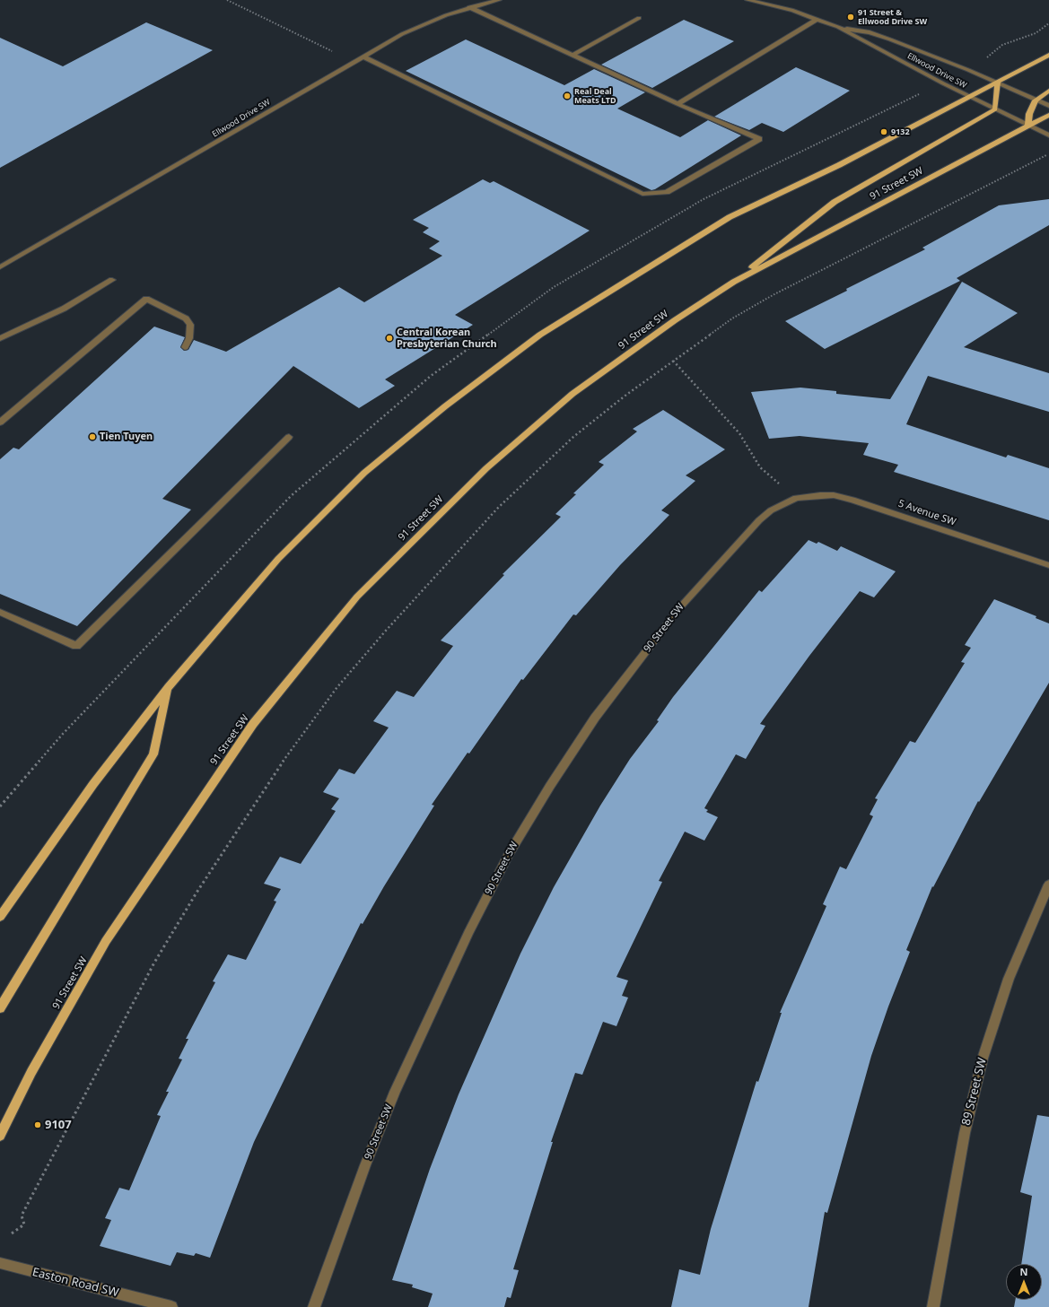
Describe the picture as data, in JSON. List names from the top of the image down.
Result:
{
  "streets": {
    "main road": ["91 Street SW"],
    "street": [
      "Ellwood Drive SW",
      "5 Avenue SW",
      "90 Street SW",
      "89 Street SW",
      "Easton Road SW"
    ]
  },
  "crossings": [
    ["Ellwood Drive SW", "91 Street SW"],
    ["5 Avenue SW", "90 Street SW"]
  ],
  "places": [
    "91 Street & Ellwood Drive SW",
    "Real Deal Meats LTD",
    "9132",
    "Central Korean Presbyterian Church",
    "Tien Tuyen",
    "9107"
  ],
  "north": "top"
}
